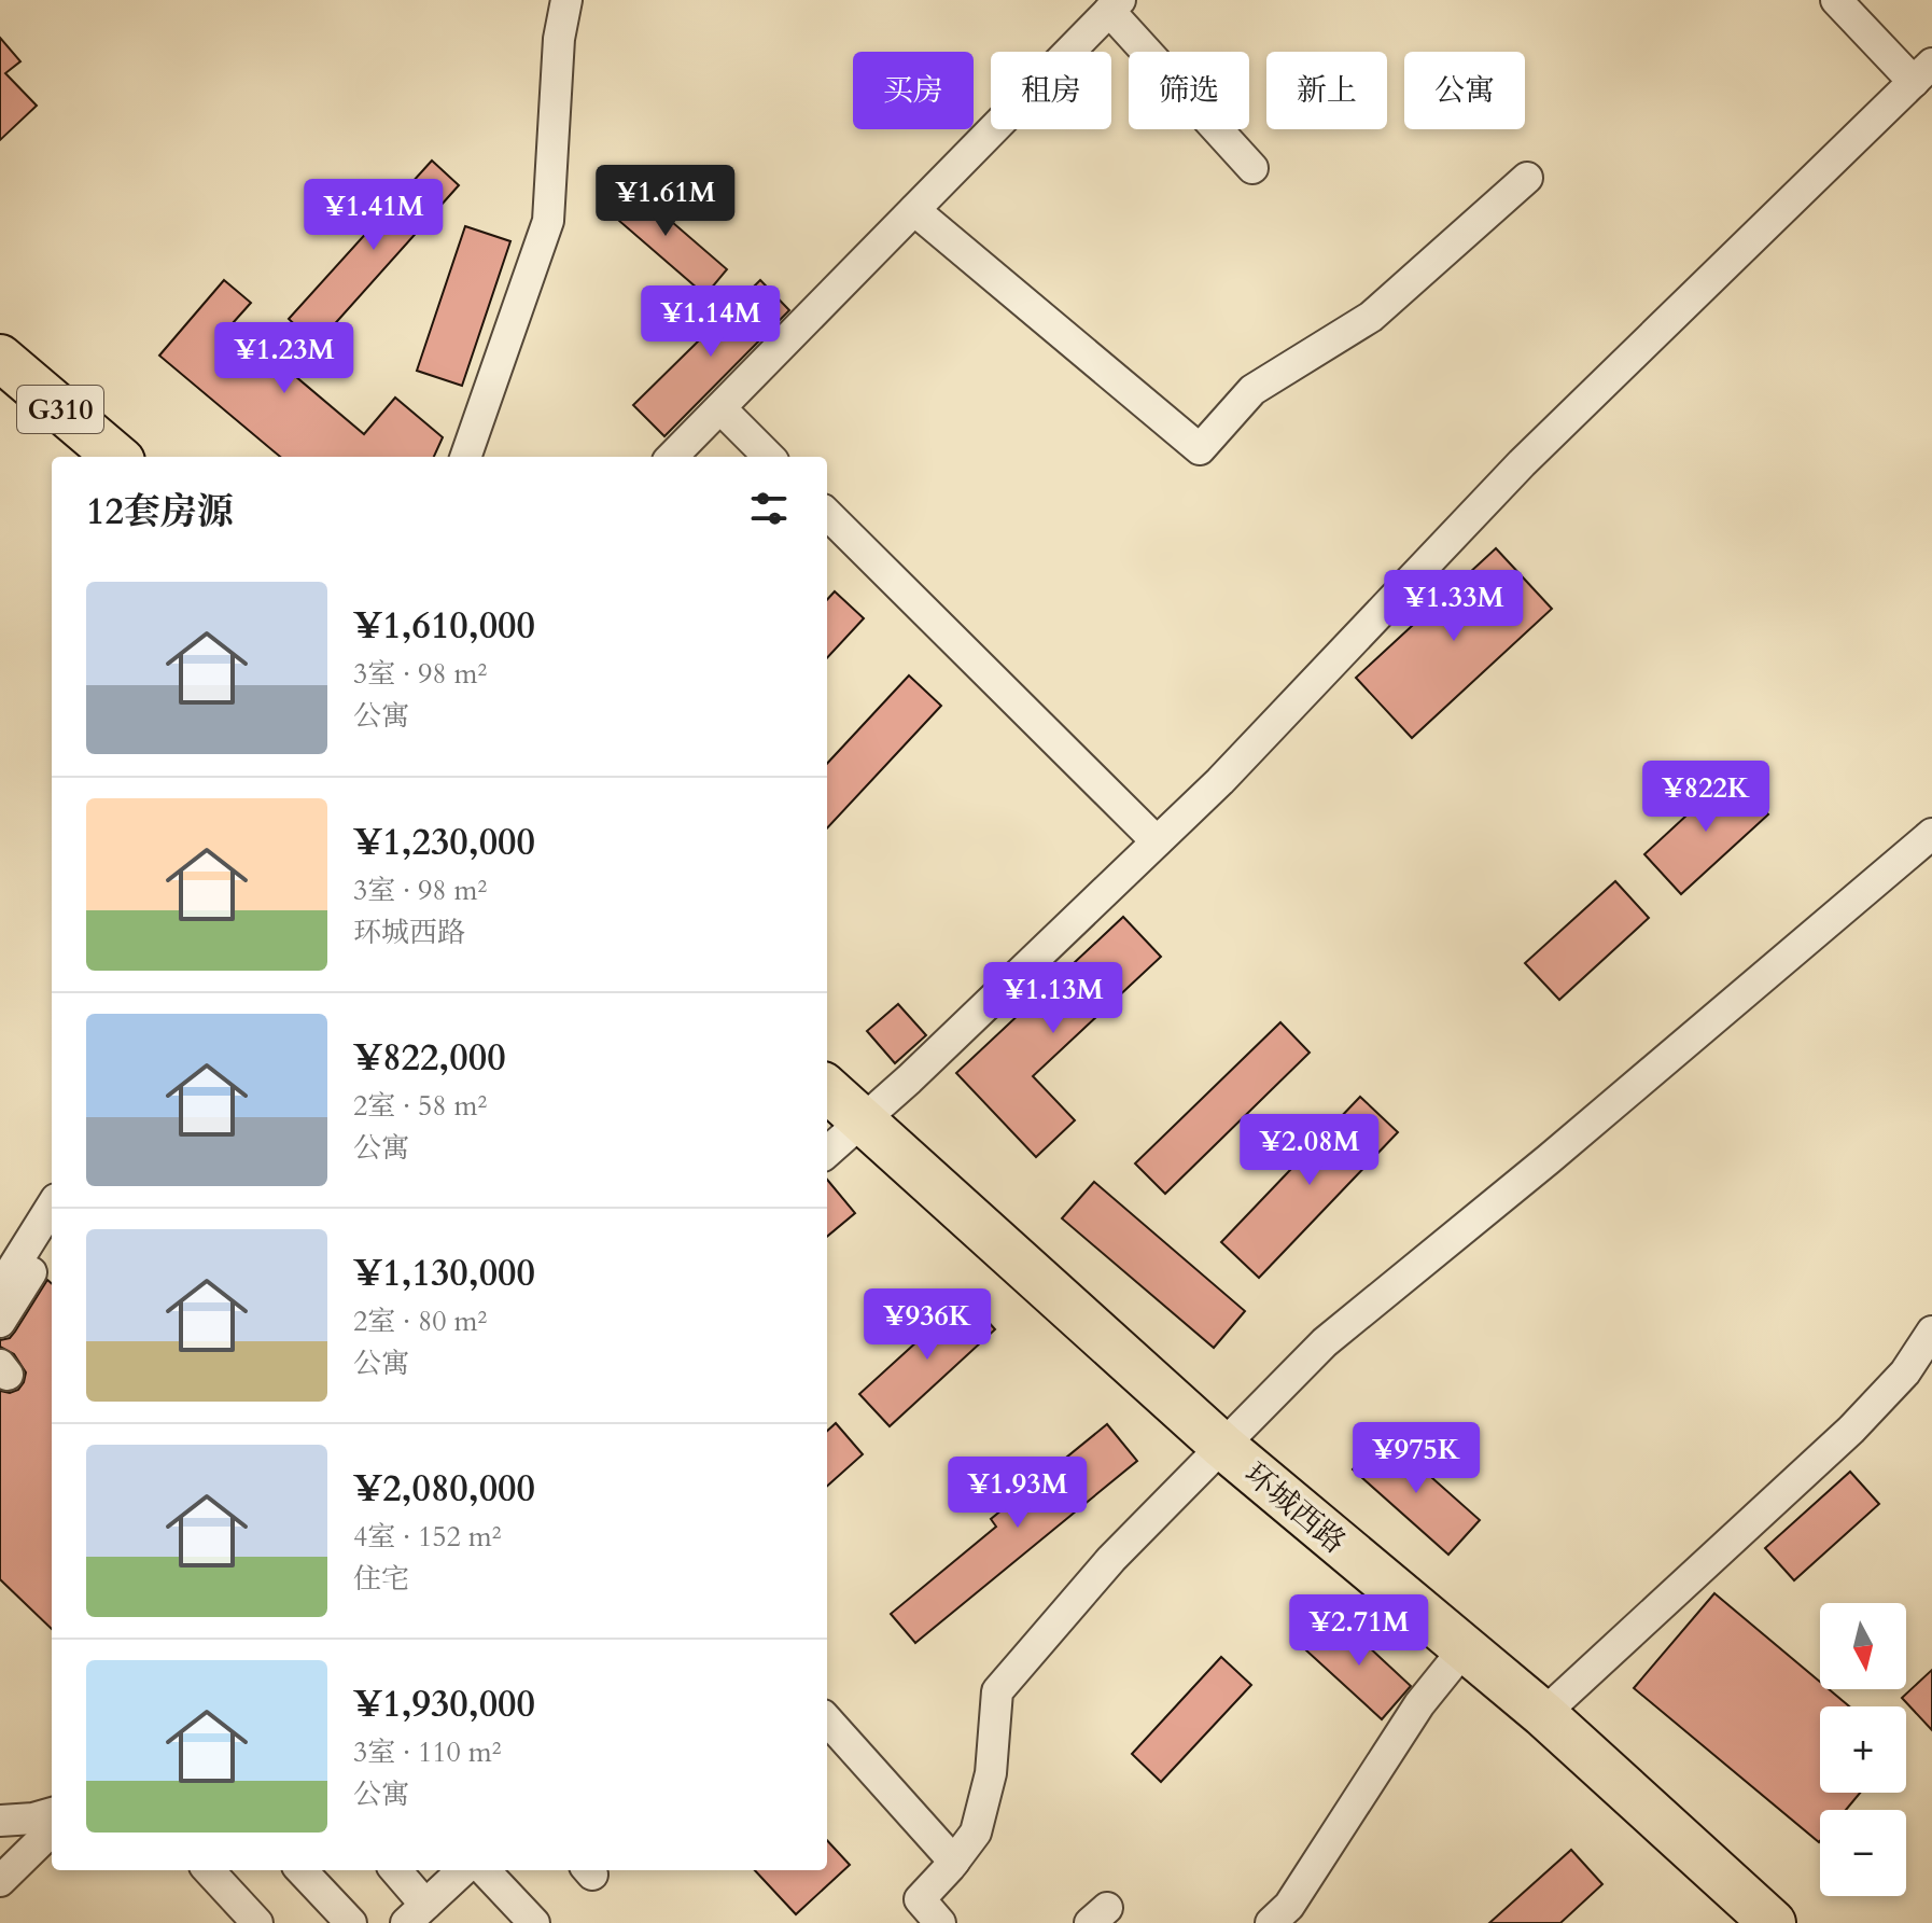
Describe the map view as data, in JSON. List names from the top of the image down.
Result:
{
  "streets": {
    "highway": ["G310", "环城西路"]
  },
  "north": "bottom",
  "page": {
    "chip": [
      "买房",
      "租房",
      "筛选",
      "新上",
      "公寓"
    ],
    "price": [
      "¥1.61M",
      "¥1.41M",
      "¥1.14M",
      "¥1.23M",
      "¥1.33M",
      "¥822K",
      "¥1.13M",
      "¥2.08M",
      "¥936K",
      "¥975K",
      "¥1.93M",
      "¥2.71M"
    ],
    "heading": "12套房源",
    "list": [
      {
        "name": "¥1,610,000",
        "note": "3室 · 98 m² · 公寓"
      },
      {
        "name": "¥1,230,000",
        "note": "3室 · 98 m² · 环城西路"
      },
      {
        "name": "¥822,000",
        "note": "2室 · 58 m² · 公寓"
      },
      {
        "name": "¥1,130,000",
        "note": "2室 · 80 m² · 公寓"
      },
      {
        "name": "¥2,080,000",
        "note": "4室 · 152 m² · 住宅"
      },
      {
        "name": "¥1,930,000",
        "note": "3室 · 110 m² · 公寓"
      }
    ],
    "map_buttons": ["+", "−"]
  }
}
